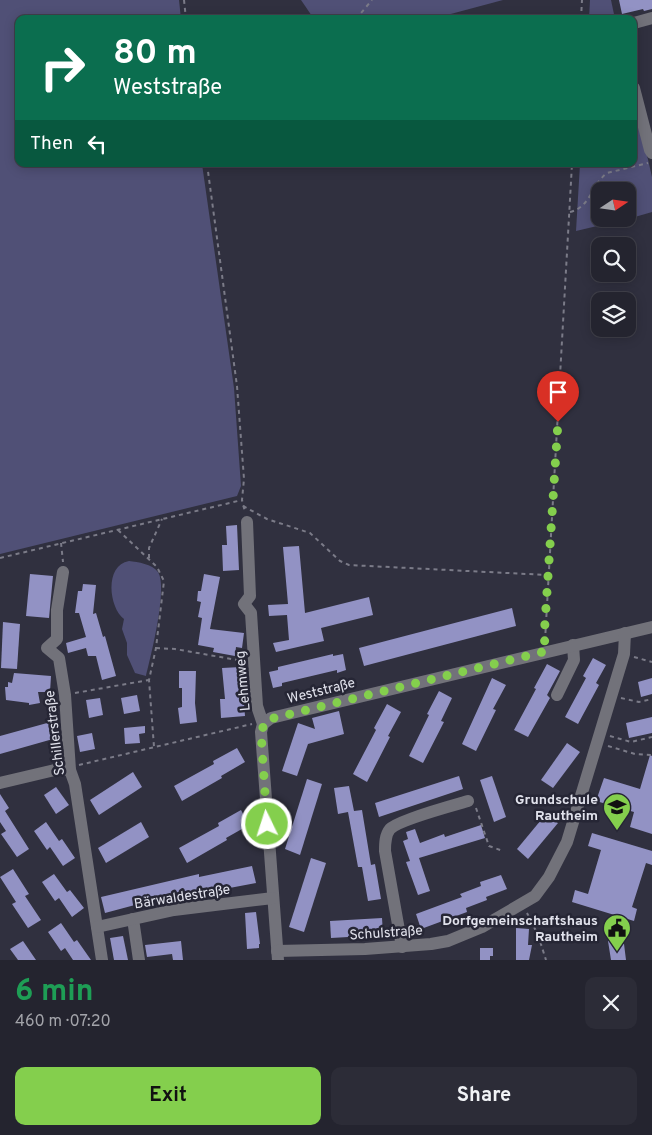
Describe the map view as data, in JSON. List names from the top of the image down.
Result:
{
  "streets": {
    "street": [
      "Lehmweg",
      "Weststraße",
      "Schillerstraße",
      "Bärwaldestraße",
      "Schulstraße"
    ]
  },
  "crossings": [
    ["Lehmweg", "Weststraße"],
    ["Lehmweg", "Bärwaldestraße"],
    ["Lehmweg", "Schulstraße"],
    ["Weststraße", "Schulstraße"],
    ["Schillerstraße", "Bärwaldestraße"]
  ],
  "places": {
    "school or university": ["Grundschule Rautheim"],
    "public building": ["Dorfgemeinschaftshaus Rautheim"]
  },
  "north": "right",
  "page": {
    "turn": ["80 m", "Weststraße"],
    "then": "Then",
    "heading": ["6 min", "460 m · 07:20"],
    "buttons": ["Exit", "Share"]
  }
}
